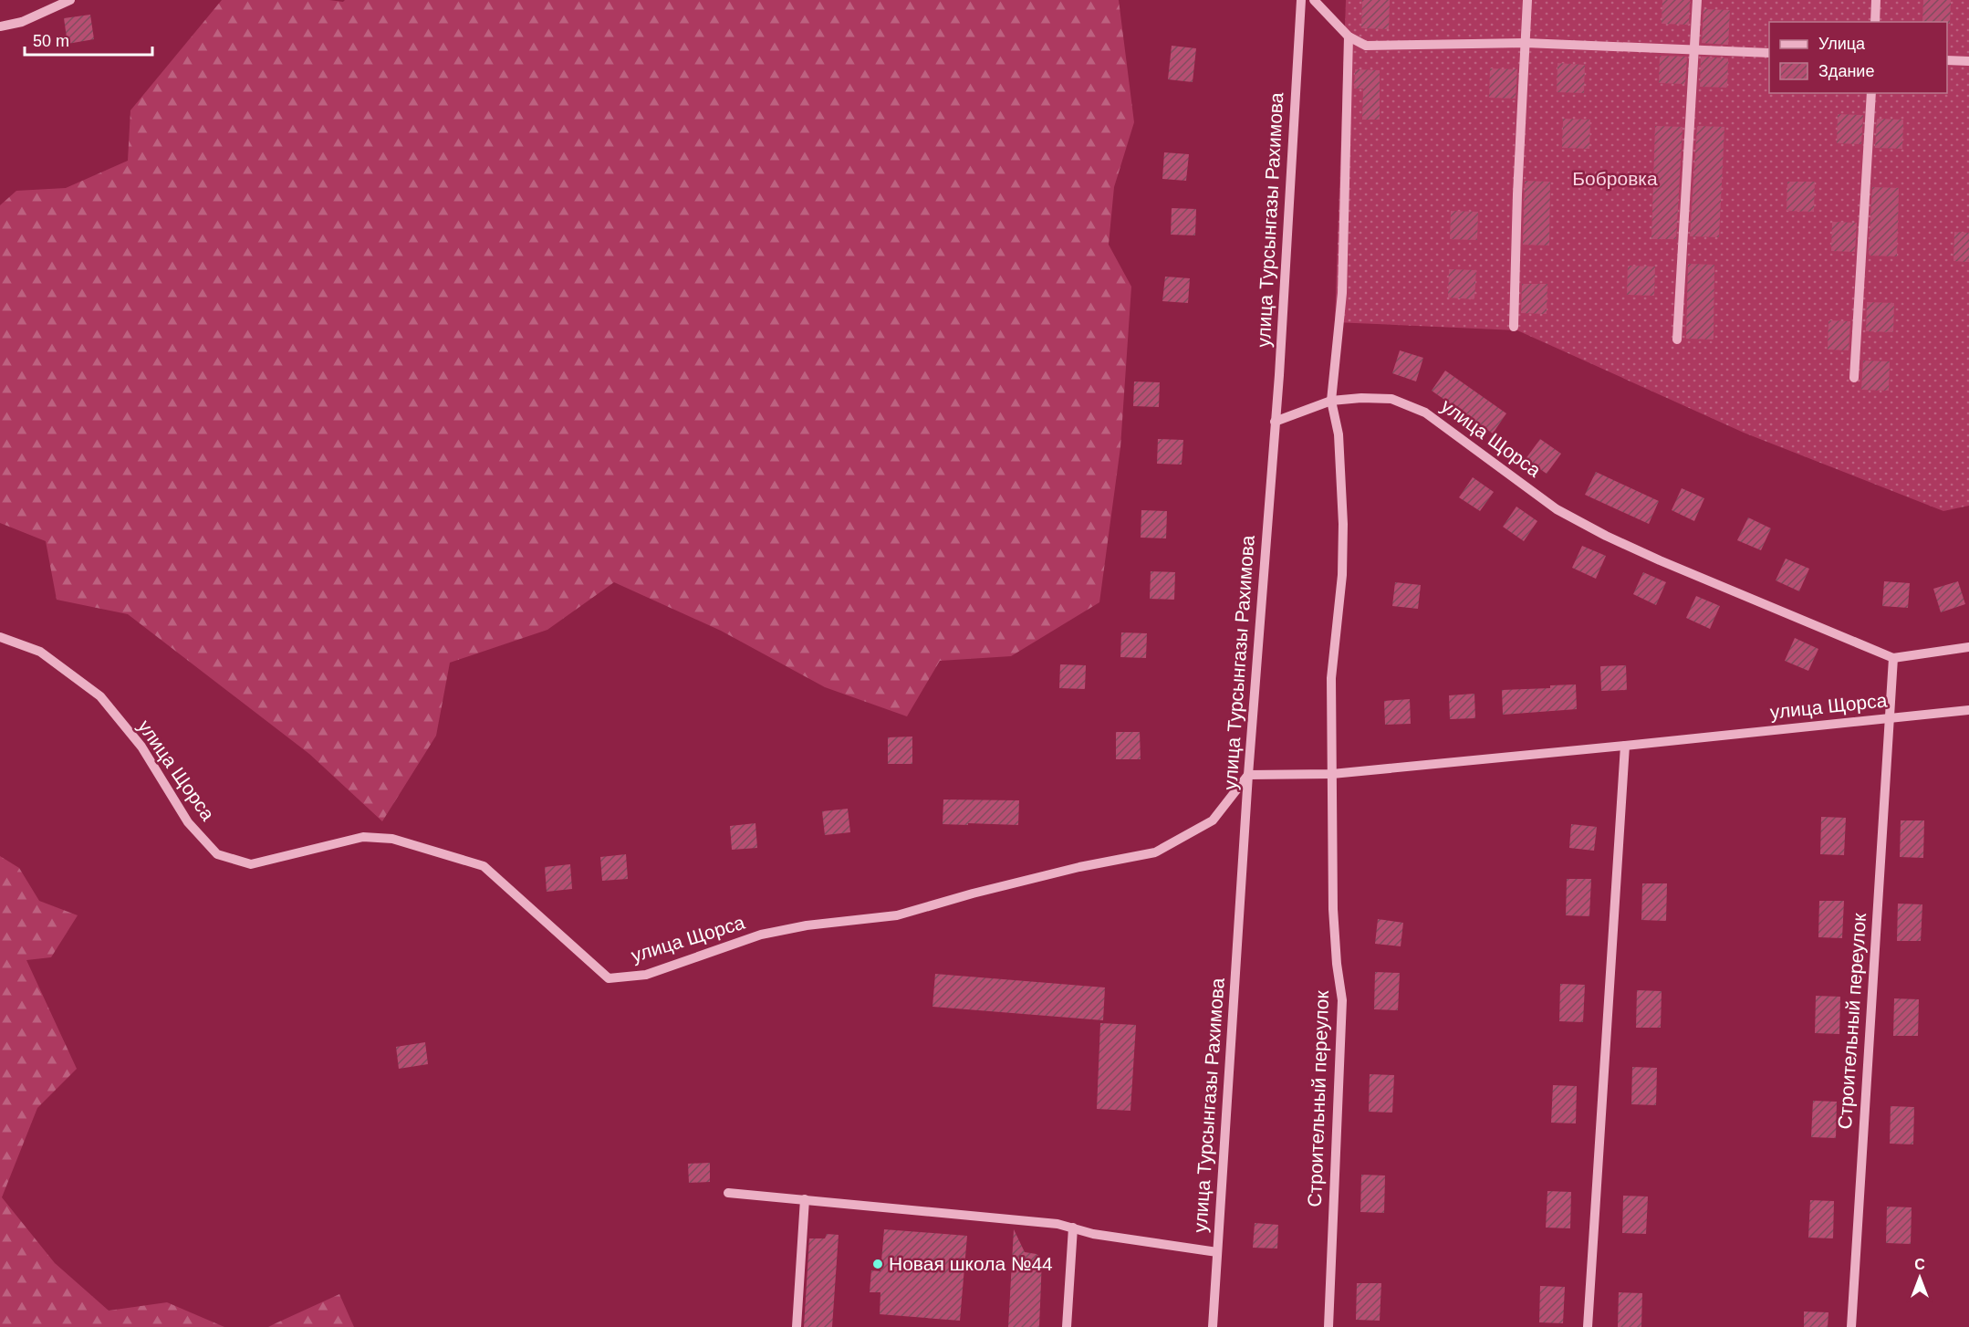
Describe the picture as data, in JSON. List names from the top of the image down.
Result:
{
  "streets": {
    "street": ["улица Турсынгазы Рахимова", "улица Щорса", "Строительный переулок"]
  },
  "crossings": [
    ["улица Турсынгазы Рахимова", "улица Щорса"],
    ["улица Щорса", "Строительный переулок"]
  ],
  "parks": ["Бобровка"],
  "places": ["Новая школа №44"],
  "legend": ["Улица", "Здание"],
  "scale_bar": "50 m",
  "north": "top"
}
